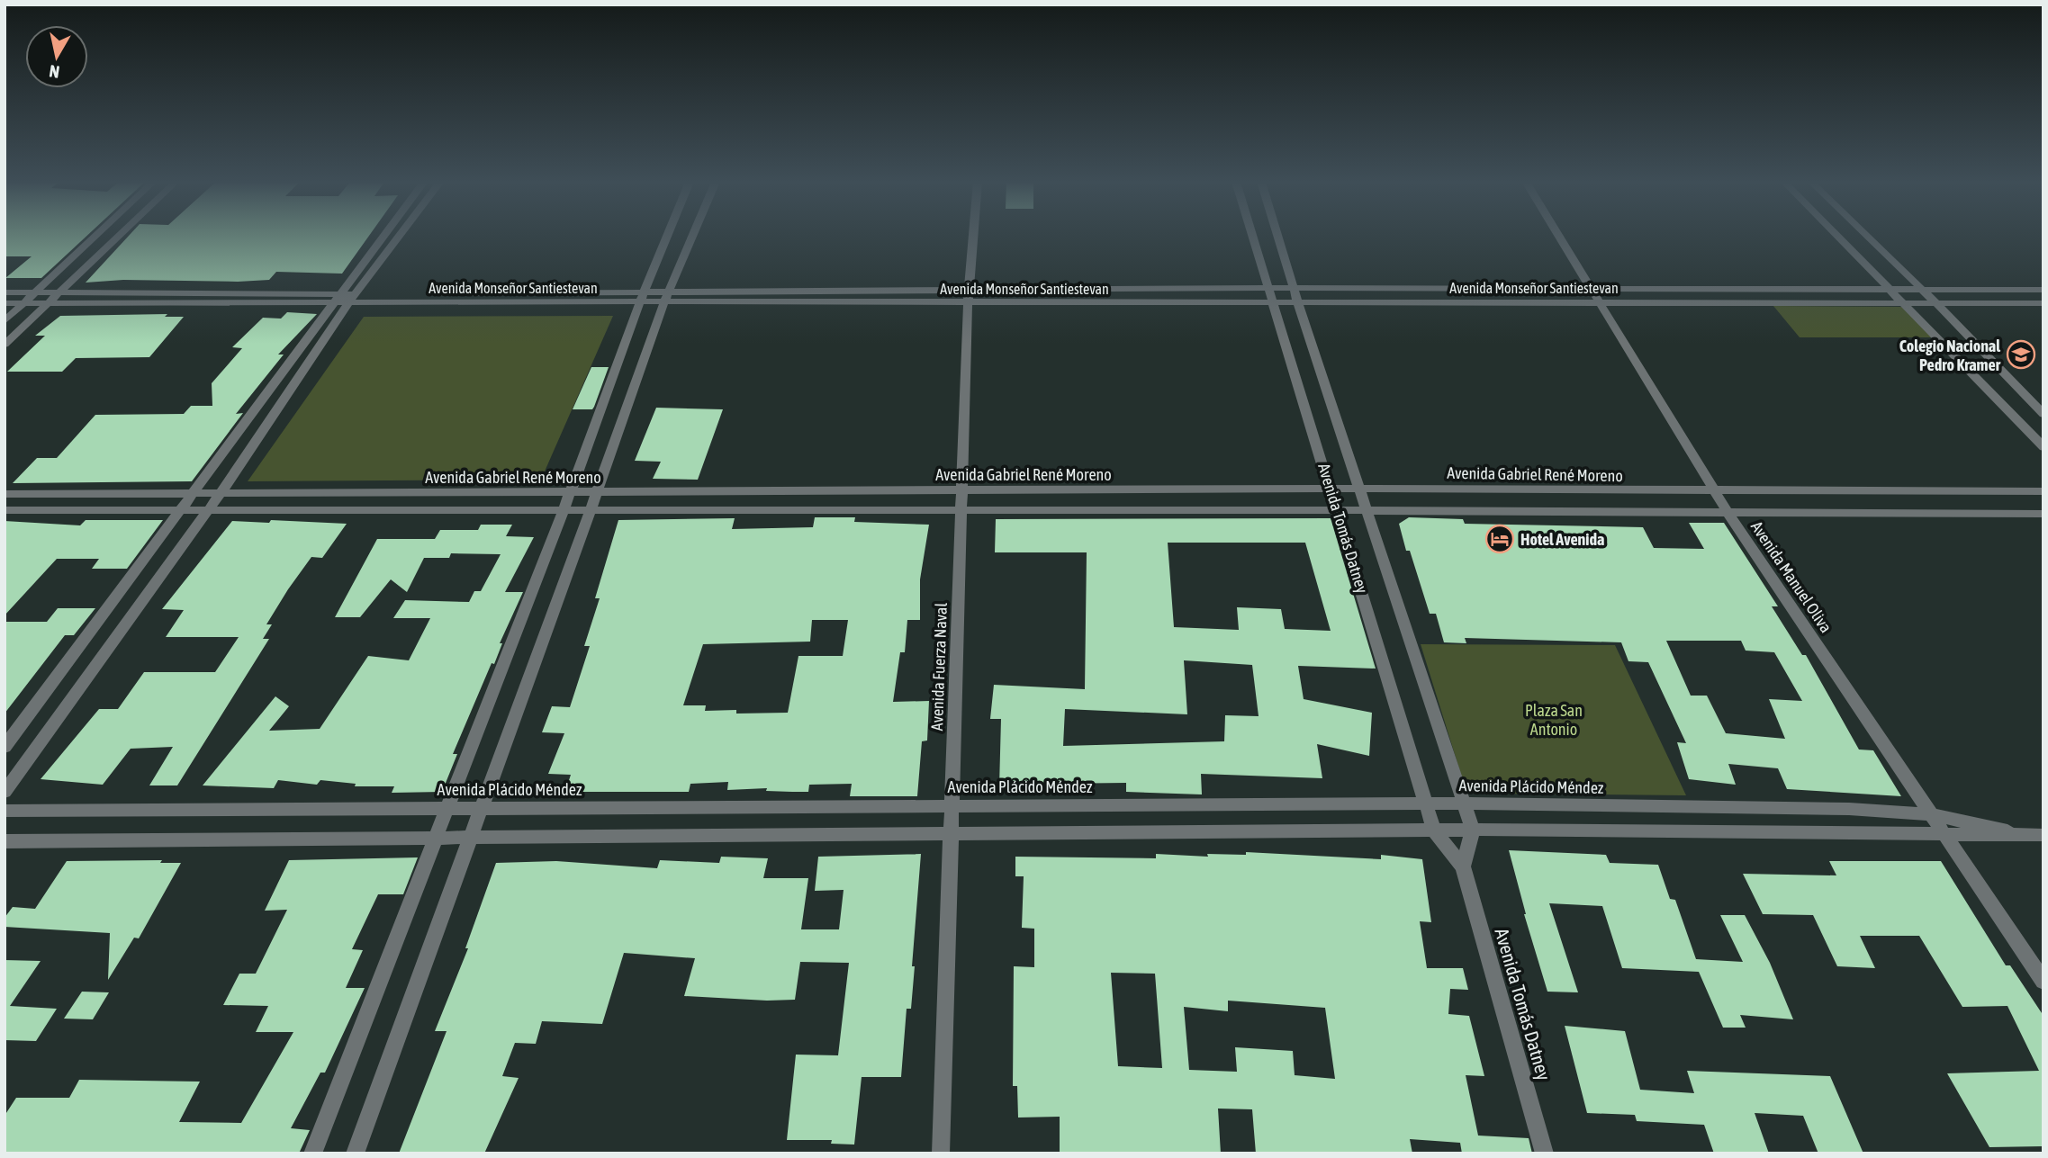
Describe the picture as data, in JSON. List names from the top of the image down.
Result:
{
  "streets": {
    "street": [
      "Avenida Monseñor Santiestevan",
      "Avenida Gabriel René Moreno",
      "Avenida Tomás Datney",
      "Avenida Manuel Oliva",
      "Avenida Fuerza Naval",
      "Avenida Plácido Méndez"
    ]
  },
  "crossings": [
    ["Avenida Monseñor Santiestevan", "Avenida Tomás Datney"],
    ["Avenida Monseñor Santiestevan", "Avenida Manuel Oliva"],
    ["Avenida Monseñor Santiestevan", "Avenida Fuerza Naval"],
    ["Avenida Gabriel René Moreno", "Avenida Tomás Datney"],
    ["Avenida Gabriel René Moreno", "Avenida Manuel Oliva"],
    ["Avenida Gabriel René Moreno", "Avenida Fuerza Naval"],
    ["Avenida Tomás Datney", "Avenida Plácido Méndez"],
    ["Avenida Manuel Oliva", "Avenida Plácido Méndez"],
    ["Avenida Fuerza Naval", "Avenida Plácido Méndez"]
  ],
  "parks": ["Plaza San Antonio"],
  "places": {
    "school or university": ["Colegio Nacional Pedro Kramer"],
    "hotel": ["Hotel Avenida"]
  },
  "north": "bottom"
}
